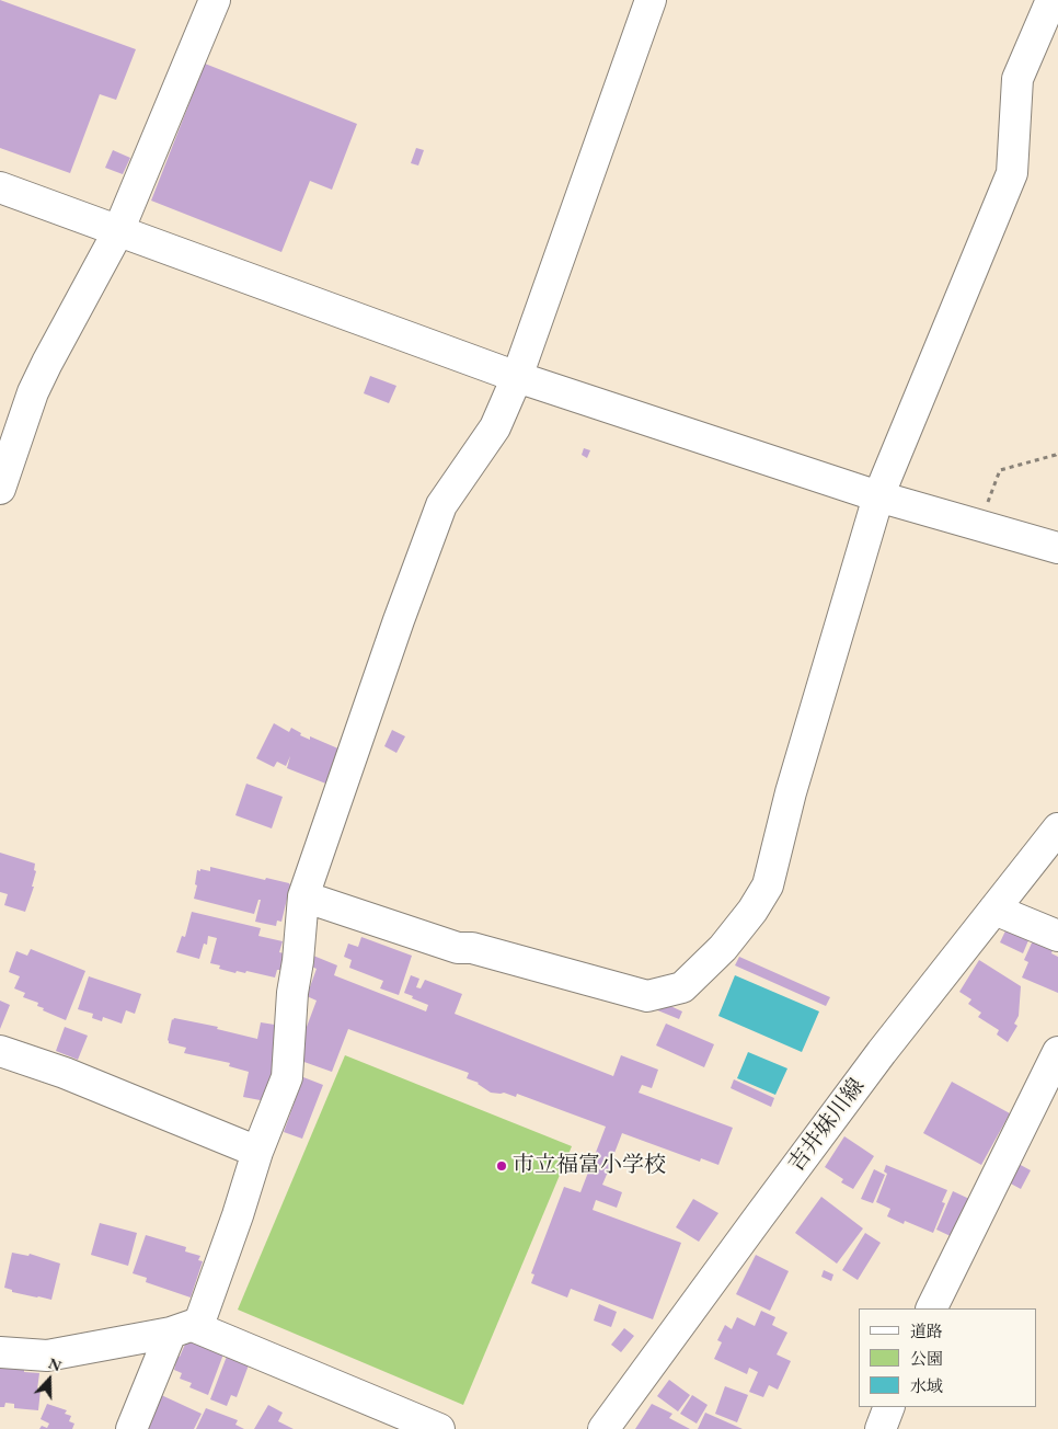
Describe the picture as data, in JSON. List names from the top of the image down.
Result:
{
  "streets": {
    "street": ["吉井妹川線"]
  },
  "places": ["市立福富小学校"],
  "legend": ["道路", "公園", "水域"],
  "north": "top"
}
